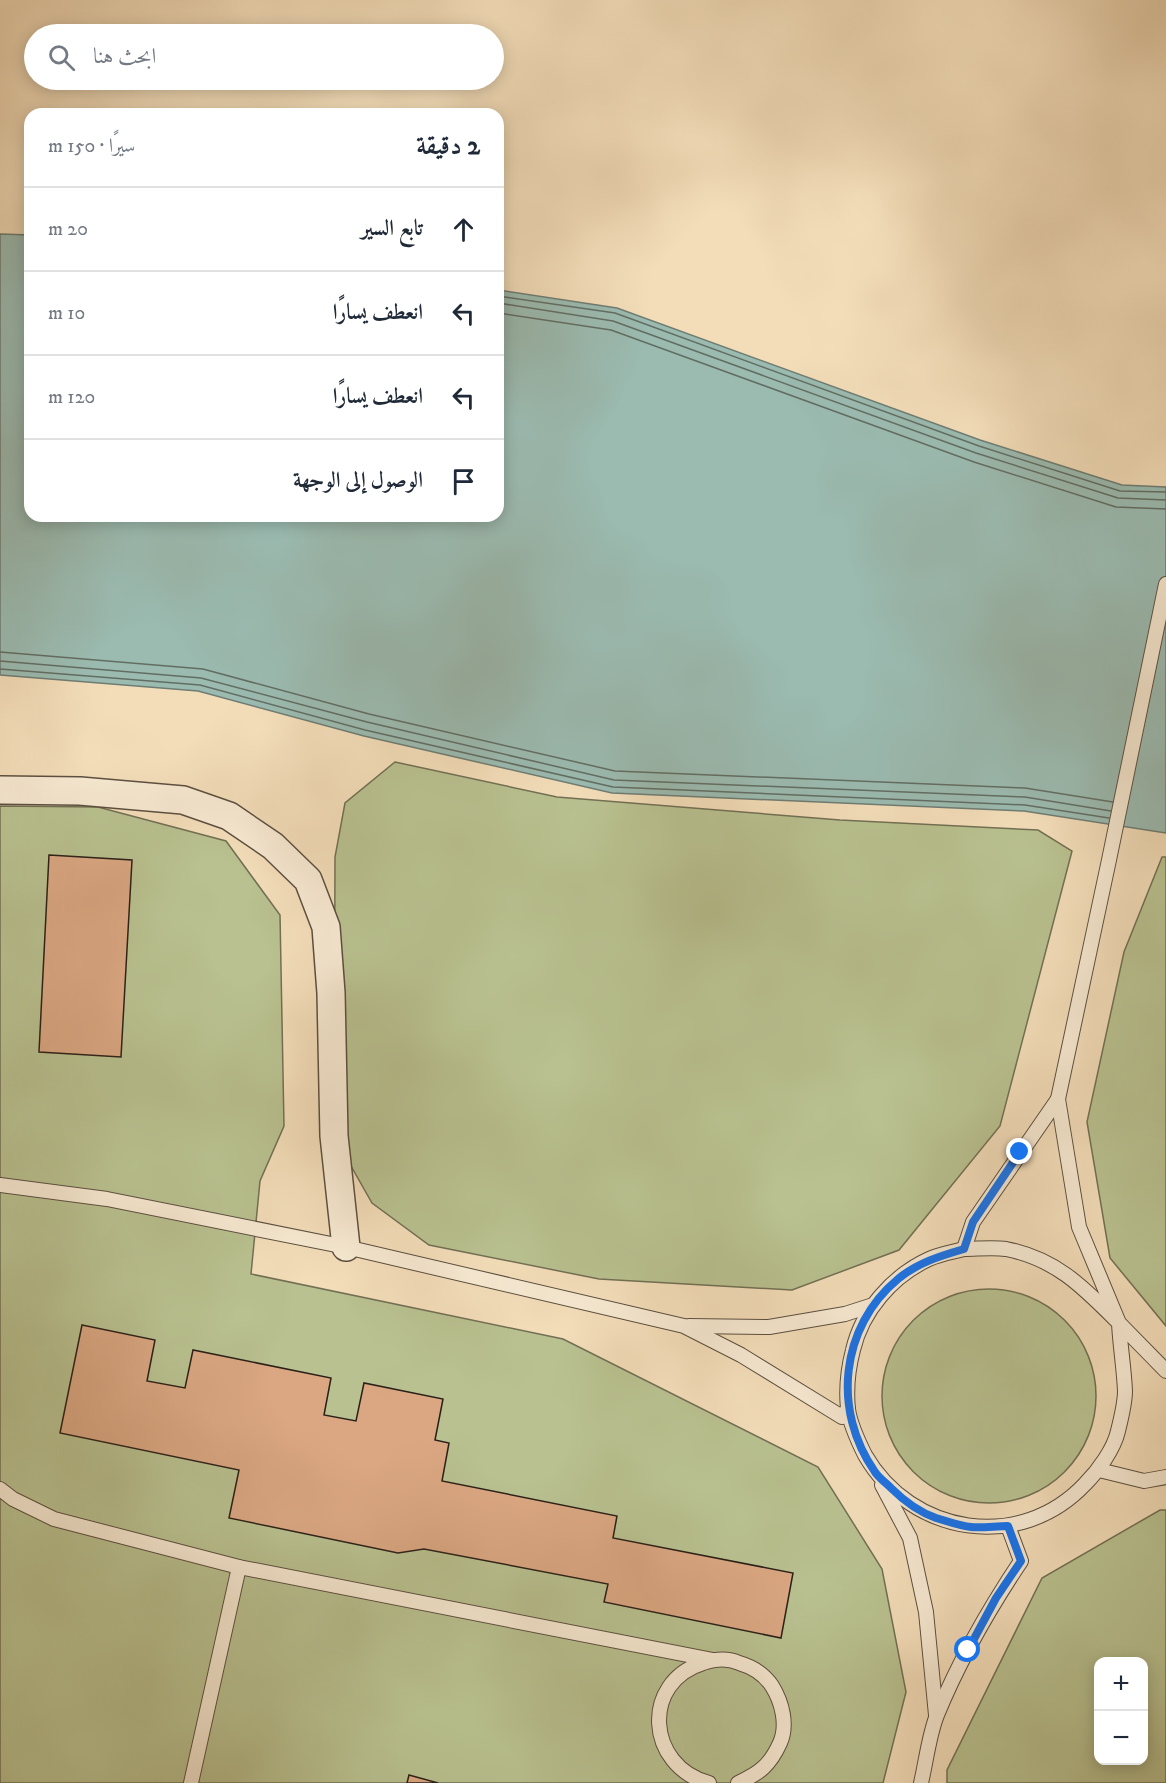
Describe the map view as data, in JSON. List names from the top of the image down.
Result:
{
  "page": {
    "search": "ابحث هنا",
    "heading": ["2 دقيقة", "سيرًا · 150 m"],
    "list": [
      ["تابع السير", "20 m"],
      ["انعطف يسارًا", "10 m"],
      ["انعطف يسارًا", "120 m"],
      "الوصول إلى الوجهة"
    ],
    "map_buttons": ["+", "−"]
  }
}
